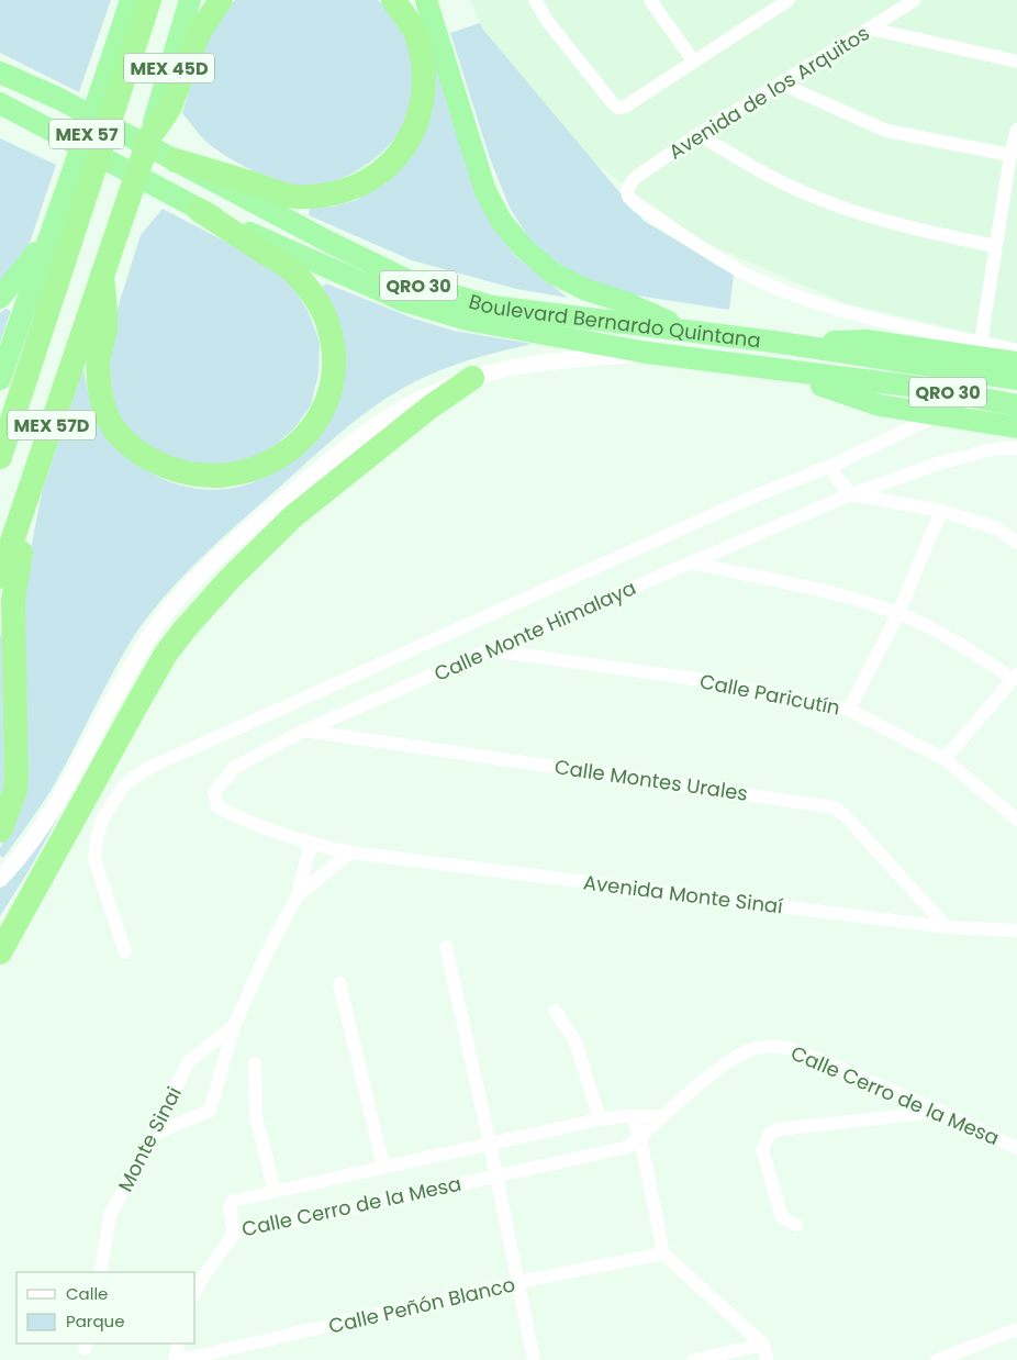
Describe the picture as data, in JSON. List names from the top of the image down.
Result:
{
  "streets": {
    "highway": [
      "MEX 45D",
      "QRO 30",
      "Boulevard Bernardo Quintana",
      "MEX 57D"
    ],
    "street": [
      "Avenida de los Arquitos",
      "Calle Monte Himalaya",
      "Calle Paricutín",
      "Calle Montes Urales",
      "Avenida Monte Sinaí",
      "Calle Cerro de la Mesa",
      "Monte Sinai",
      "Calle Peñón Blanco"
    ]
  },
  "crossings": [
    ["MEX 45D", "MEX 57D"],
    ["Calle Monte Himalaya", "Calle Paricutín"],
    ["Calle Monte Himalaya", "Calle Montes Urales"],
    ["Calle Monte Himalaya", "Avenida Monte Sinaí"],
    ["Calle Monte Himalaya", "Monte Sinai"],
    ["Calle Montes Urales", "Avenida Monte Sinaí"],
    ["Avenida Monte Sinaí", "Monte Sinai"]
  ],
  "legend": ["Calle", "Parque"]
}
